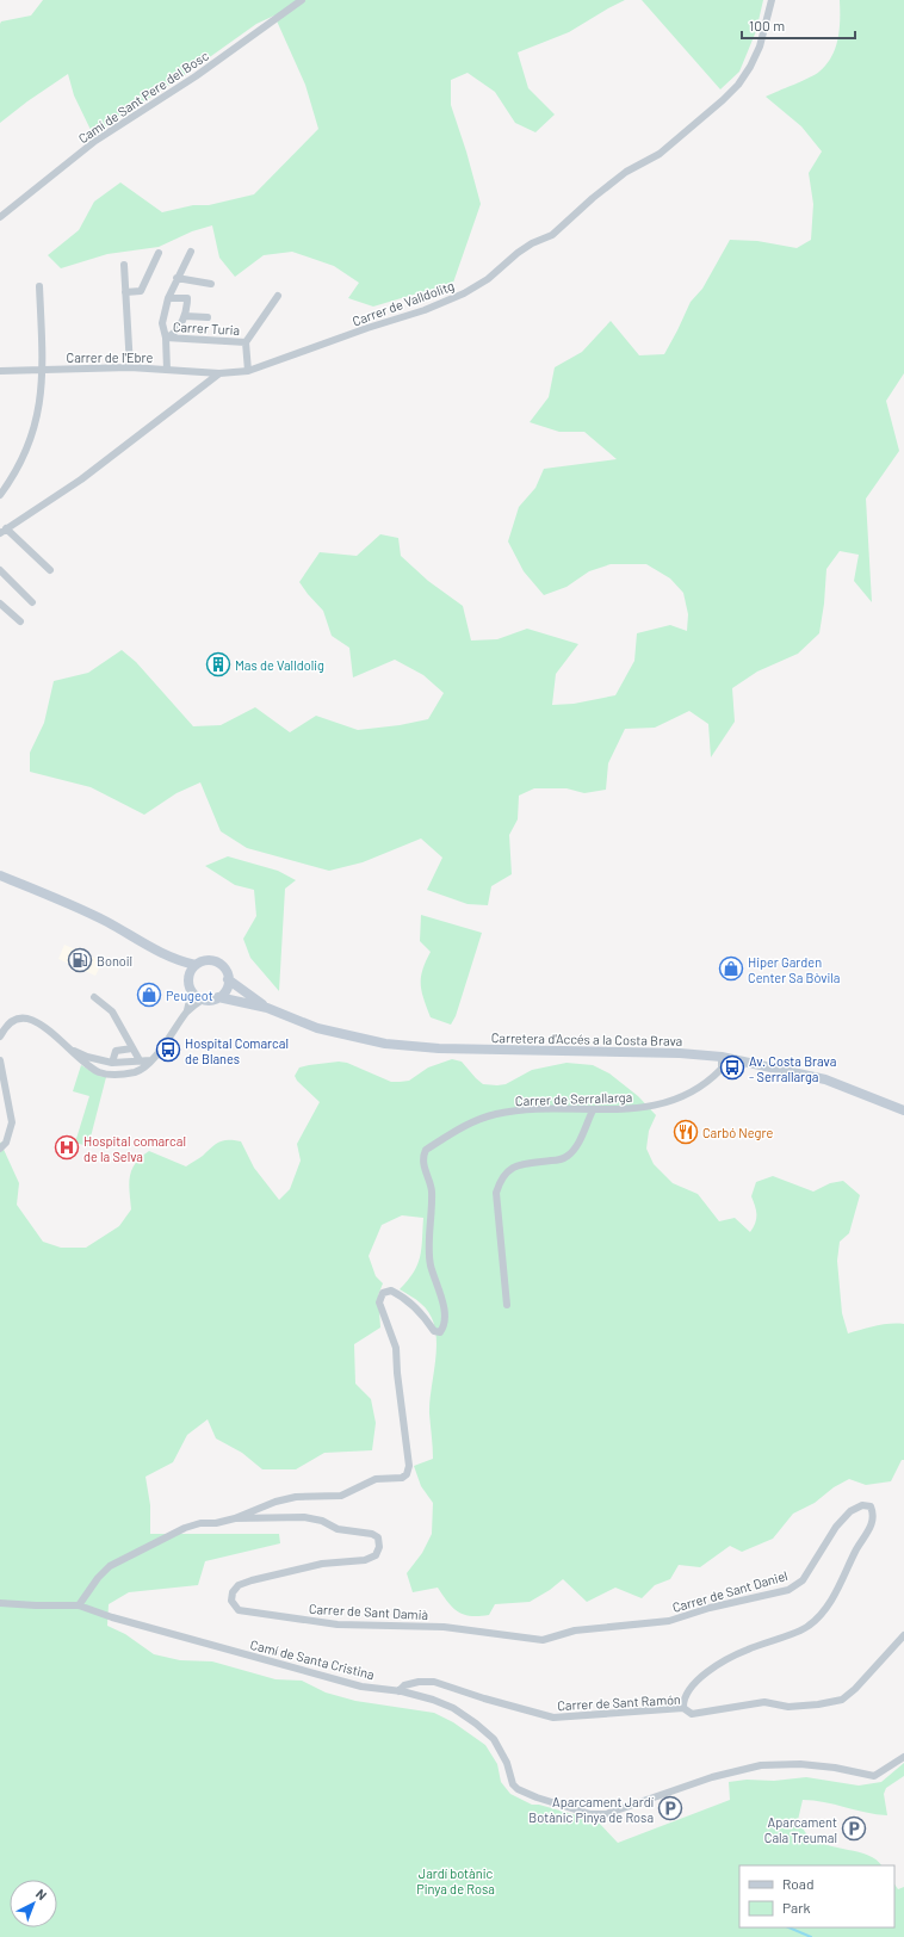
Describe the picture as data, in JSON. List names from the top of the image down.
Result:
{
  "streets": {
    "main road": ["Carretera d'Accés a la Costa Brava"],
    "street": [
      "Camí de Sant Pere del Bosc",
      "Carrer de Valldolitg",
      "Carrer Turia",
      "Carrer de l'Ebre",
      "Carrer de Serrallarga",
      "Carrer de Sant Daniel",
      "Carrer de Sant Damià",
      "Camí de Santa Cristina",
      "Carrer de Sant Ramón"
    ]
  },
  "crossings": [
    ["Carrer de Valldolitg", "Carrer de l'Ebre"],
    ["Carretera d'Accés a la Costa Brava", "Carrer de Serrallarga"],
    ["Carrer de Serrallarga", "Carrer de Sant Damià"],
    ["Carrer de Serrallarga", "Camí de Santa Cristina"],
    ["Carrer de Sant Daniel", "Carrer de Sant Damià"],
    ["Carrer de Sant Daniel", "Carrer de Sant Ramón"],
    ["Camí de Santa Cristina", "Carrer de Sant Ramón"]
  ],
  "parks": ["Jardí botànic Pinya de Rosa"],
  "places": {
    "building": ["Mas de Valldolig"],
    "fuel station": ["Bonoil"],
    "shop": ["Hiper Garden Center Sa Bòvila", "Peugeot"],
    "bus stop": ["Hospital Comarcal de Blanes", "Av. Costa Brava - Serrallarga"],
    "restaurant": ["Carbó Negre"],
    "hospital": ["Hospital comarcal de la Selva"],
    "parking": ["Aparcament Jardí Botànic Pinya de Rosa", "Aparcament Cala Treumal"]
  },
  "legend": ["Road", "Park"],
  "scale_bar": "100 m",
  "north": "top right"
}
